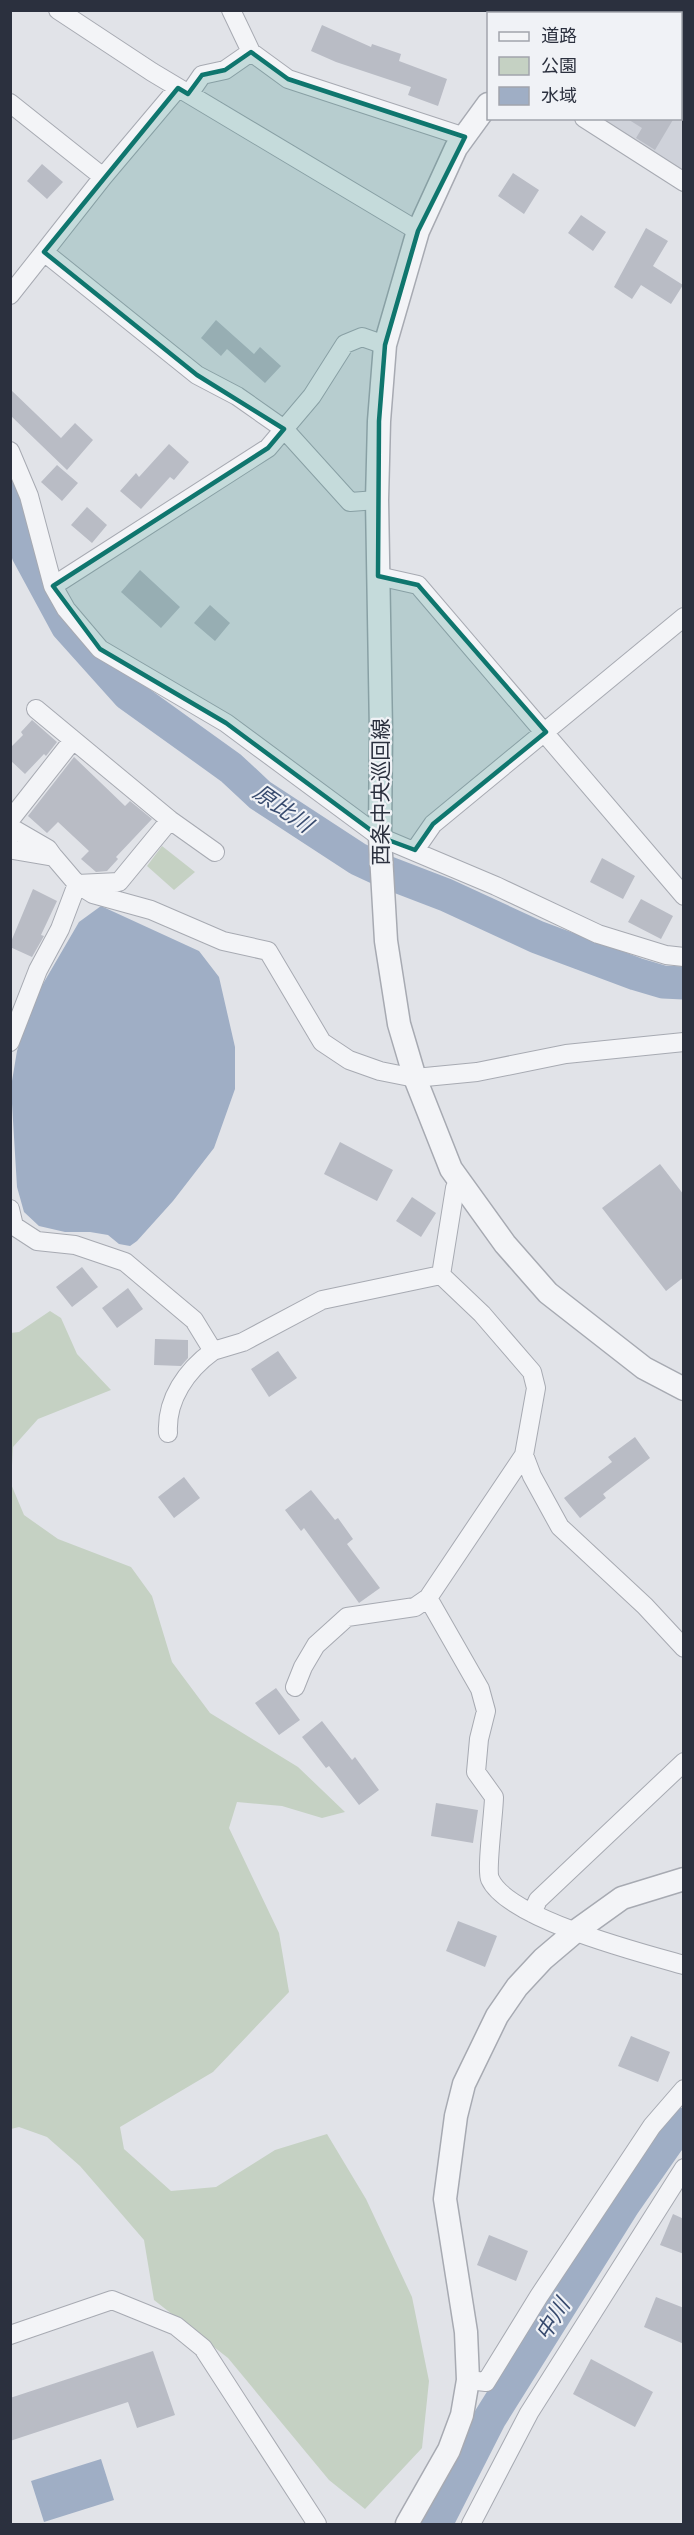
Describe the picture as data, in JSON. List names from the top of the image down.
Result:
{
  "streets": {
    "street": ["西条中央巡回線"]
  },
  "water": ["原比川", "中川"],
  "legend": ["道路", "公園", "水域"]
}
